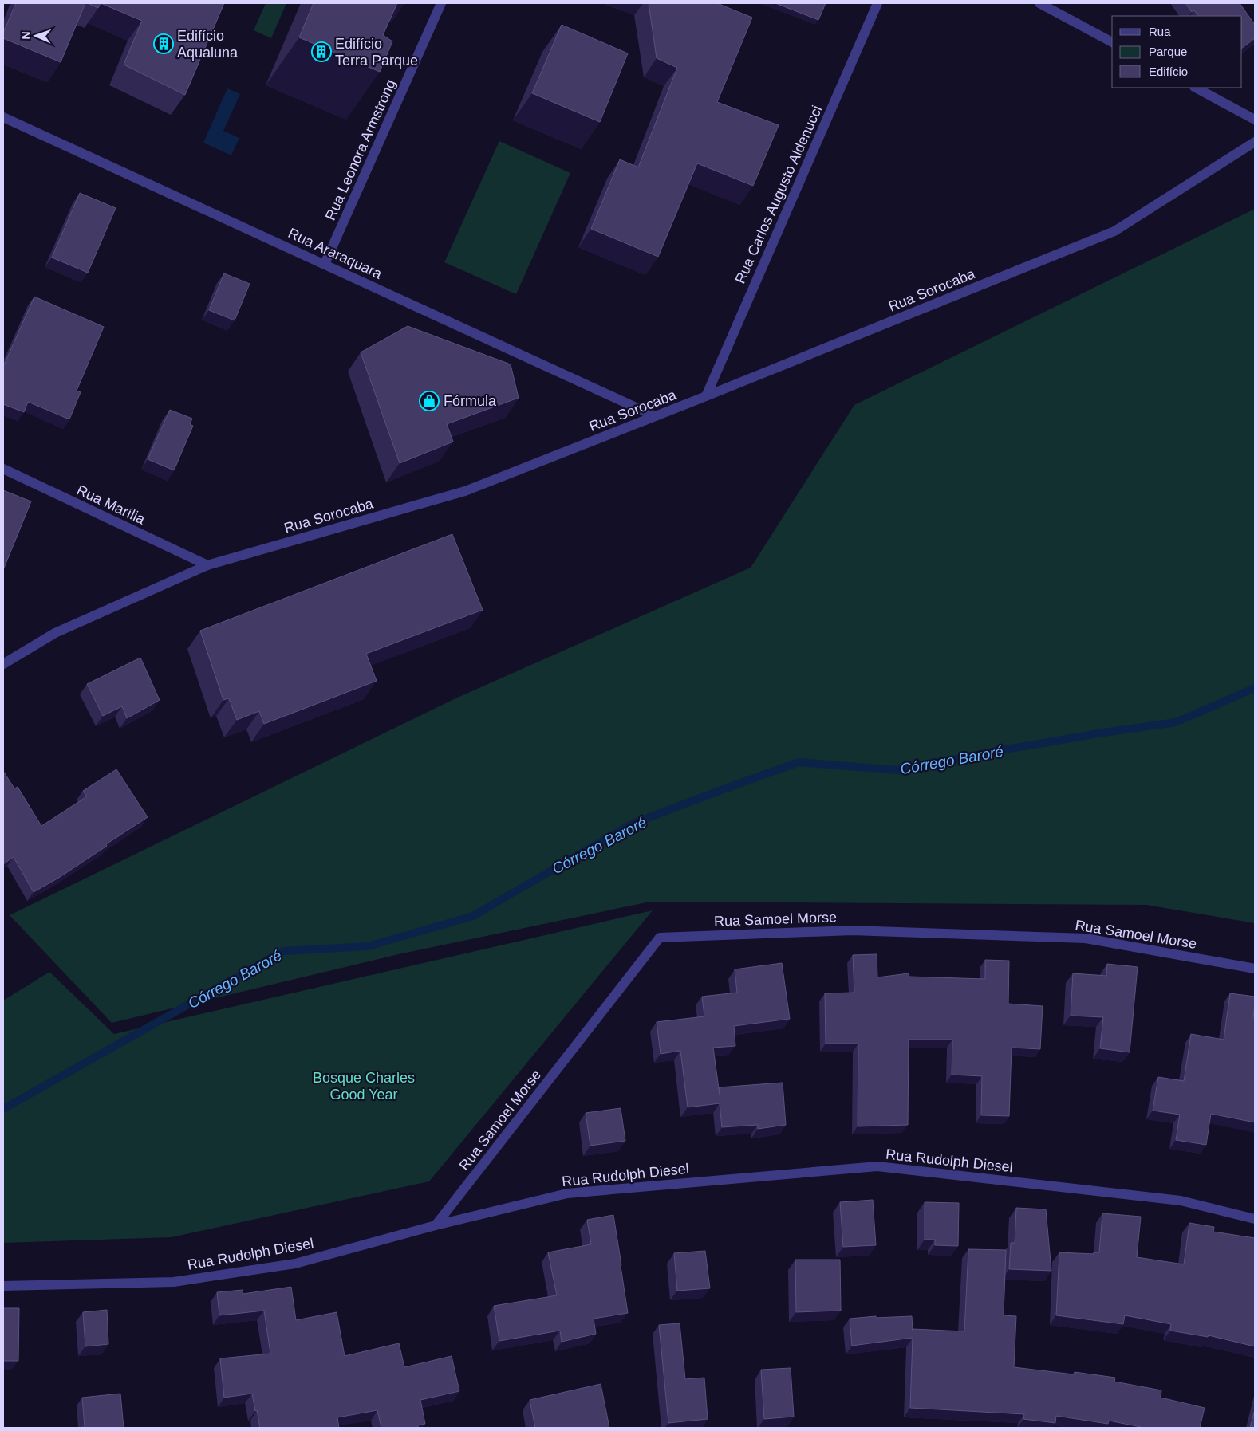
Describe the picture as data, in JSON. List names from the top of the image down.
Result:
{
  "streets": {
    "street": [
      "Rua Leonora Armstrong",
      "Rua Carlos Augusto Aldenucci",
      "Rua Araraquara",
      "Rua Sorocaba",
      "Rua Marília",
      "Rua Samoel Morse",
      "Rua Rudolph Diesel"
    ]
  },
  "crossings": [
    ["Rua Leonora Armstrong", "Rua Araraquara"],
    ["Rua Carlos Augusto Aldenucci", "Rua Sorocaba"],
    ["Rua Araraquara", "Rua Sorocaba"],
    ["Rua Sorocaba", "Rua Marília"],
    ["Rua Samoel Morse", "Rua Rudolph Diesel"]
  ],
  "water": ["Córrego Baroré"],
  "parks": ["Bosque Charles Good Year"],
  "places": {
    "building": ["Edifício Aqualuna", "Edifício Terra Parque"],
    "shop": ["Fórmula"]
  },
  "legend": ["Rua", "Parque", "Edifício"],
  "north": "left"
}
